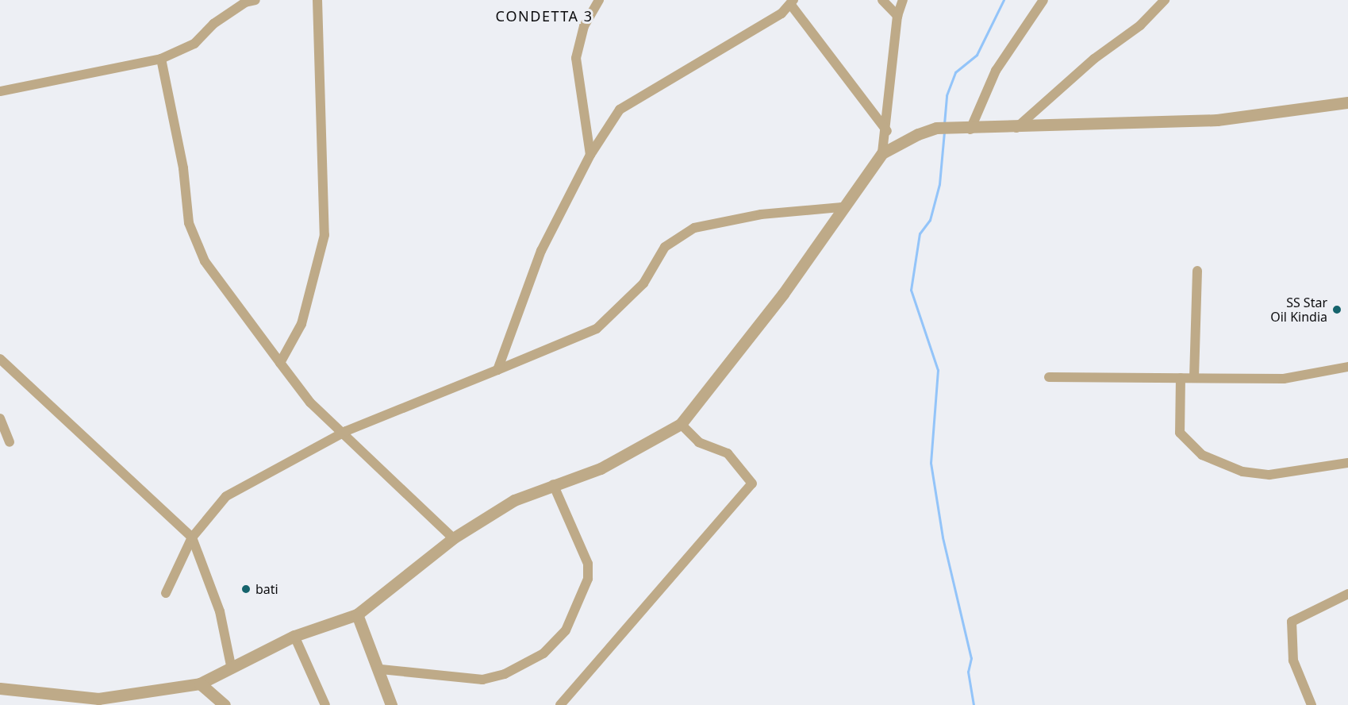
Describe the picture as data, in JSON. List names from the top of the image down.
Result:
{
  "districts": ["СONDETTA 3"],
  "places": ["SS Star Oil Kindia", "bati"]
}
